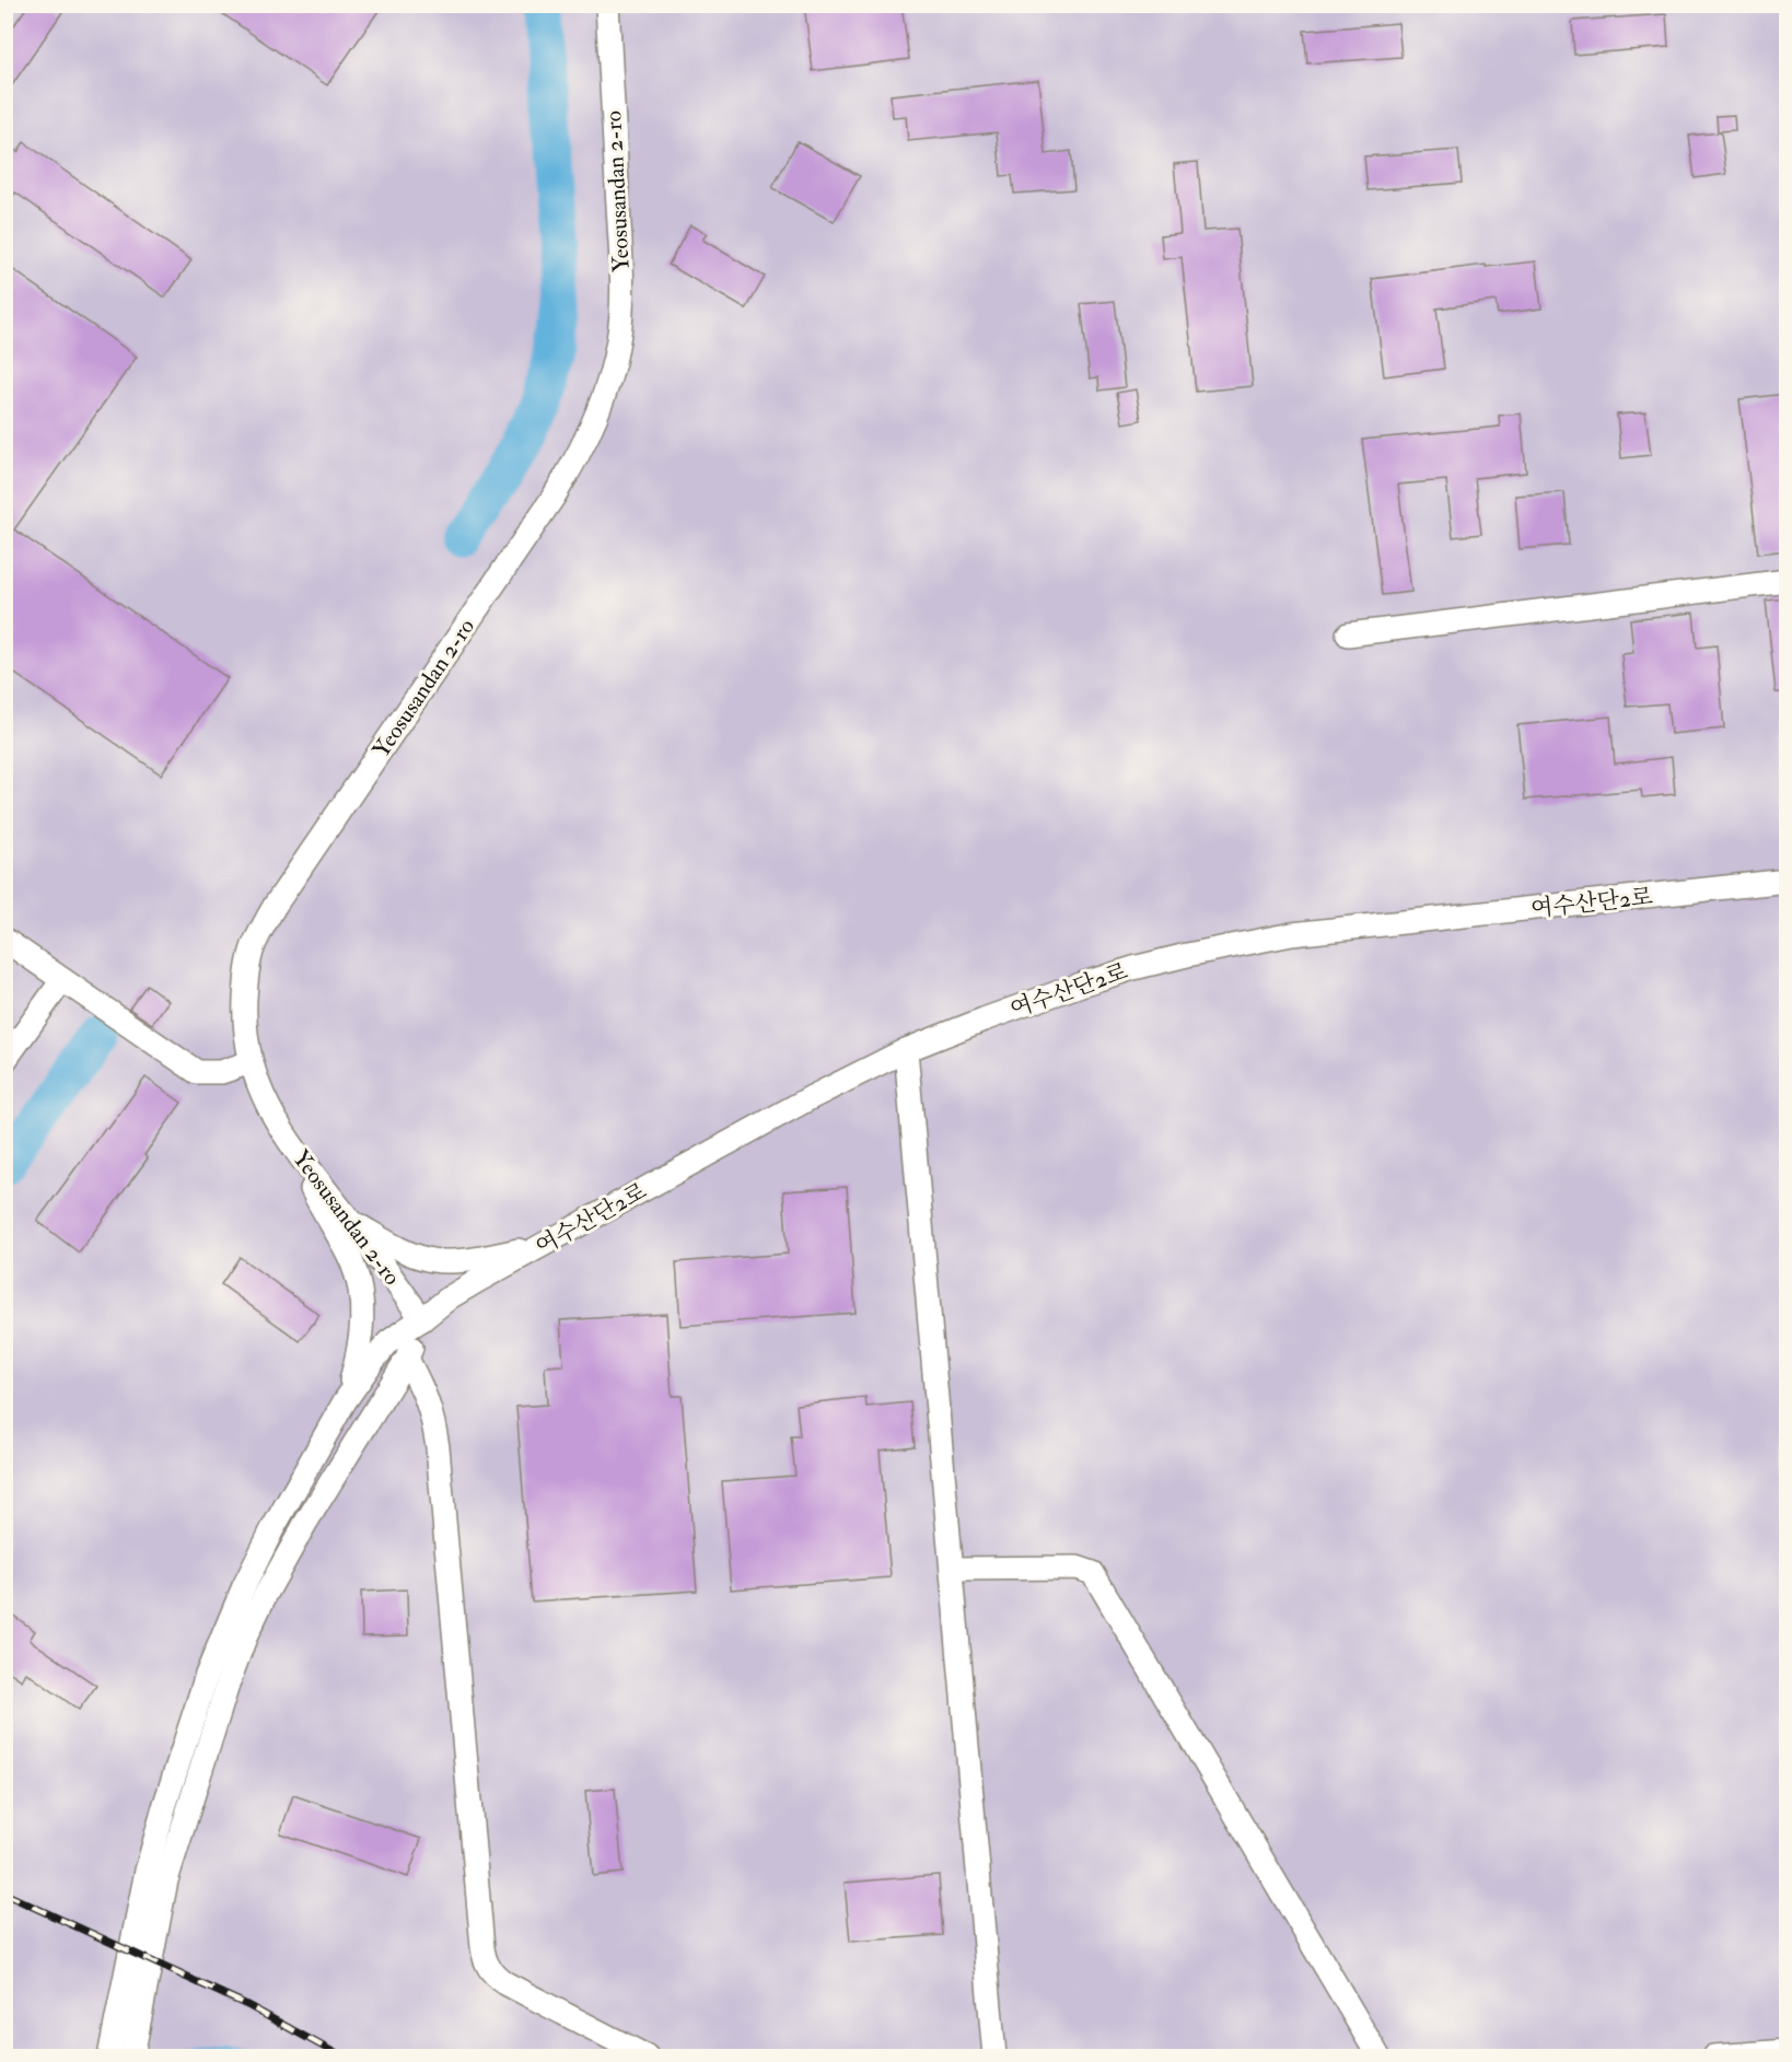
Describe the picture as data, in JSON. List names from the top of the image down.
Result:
{
  "streets": {
    "street": ["Yeosusandan 2-ro", "여수산단2로"]
  },
  "crossings": [
    ["Yeosusandan 2-ro", "여수산단2로"]
  ]
}
